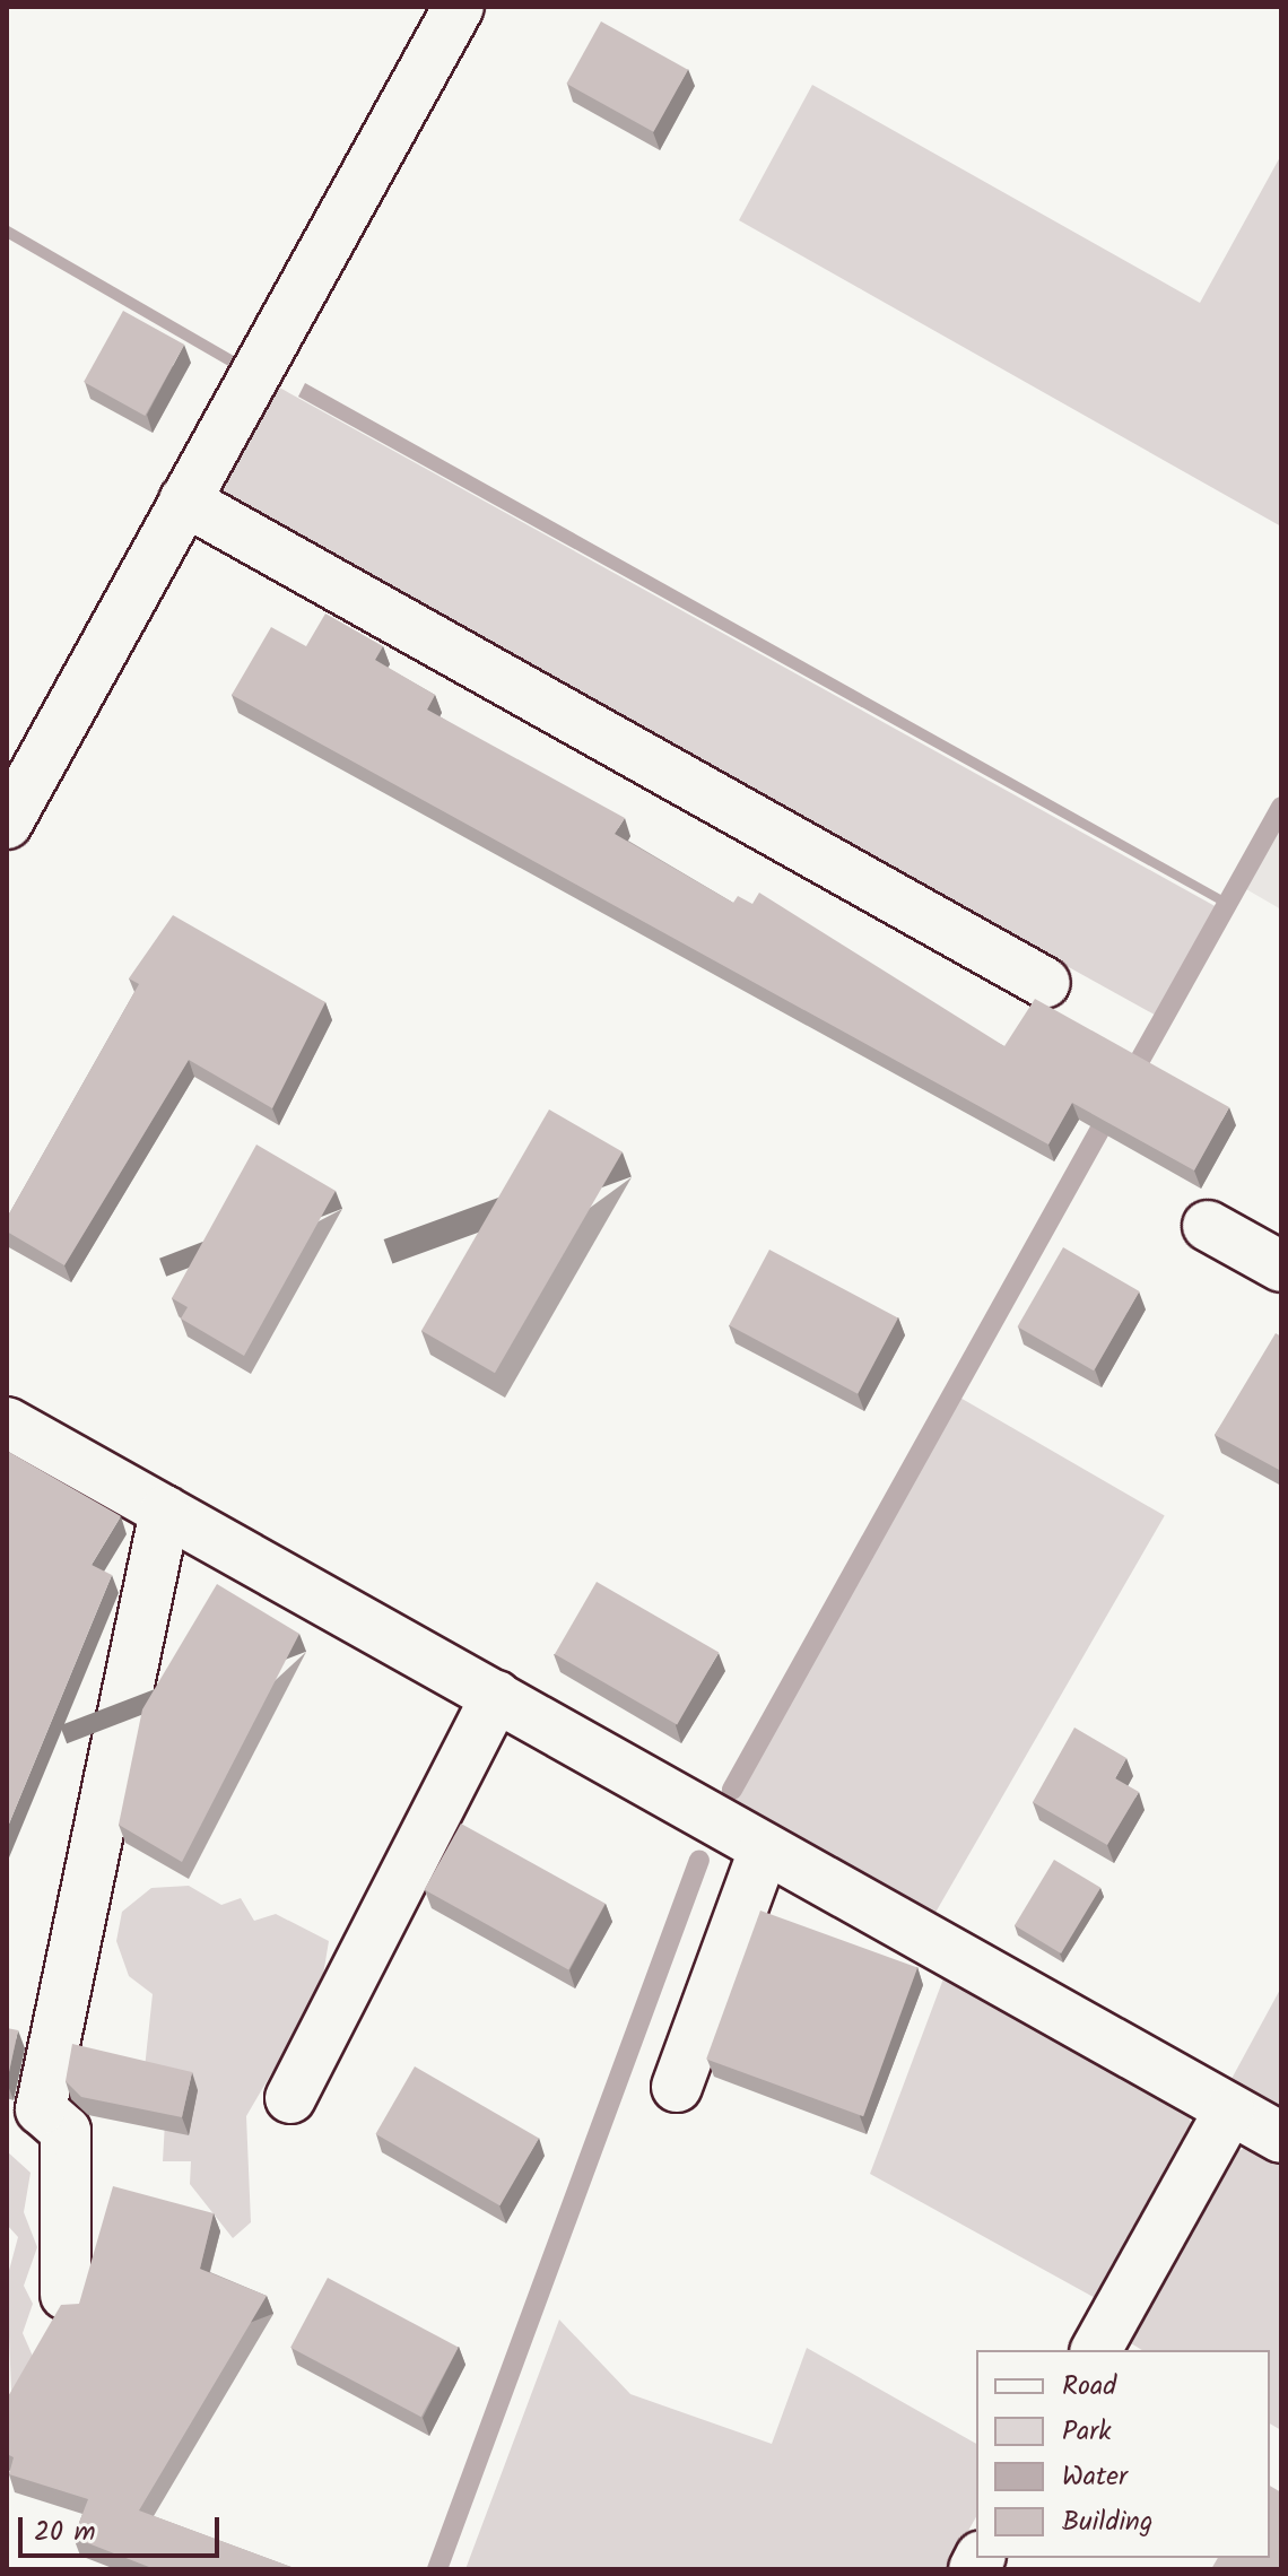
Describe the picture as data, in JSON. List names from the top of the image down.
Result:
{
  "legend": [
    "Road",
    "Park",
    "Water",
    "Building"
  ],
  "scale_bar": "20 m"
}
